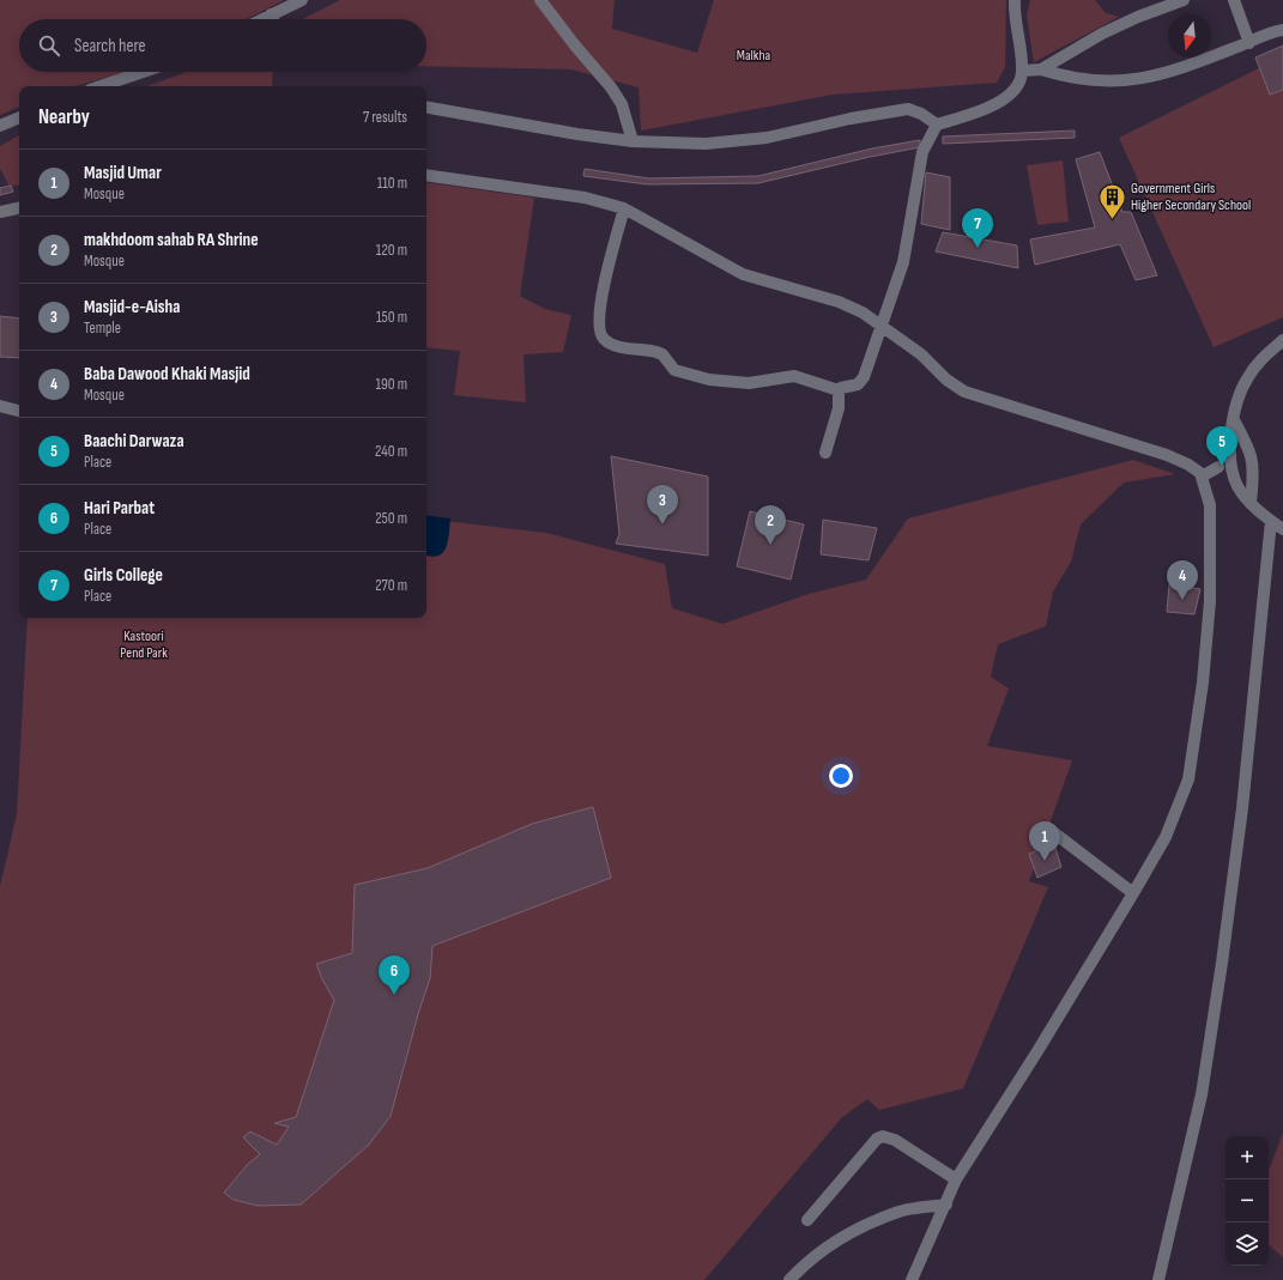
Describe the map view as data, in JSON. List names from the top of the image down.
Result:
{
  "parks": ["Malkha", "Kastoori Pend Park"],
  "places": {
    "building": ["Government Girls Higher Secondary School"]
  },
  "north": "bottom",
  "page": {
    "search": "Search here",
    "heading": ["Nearby", "7 results"],
    "list": [
      {
        "mark": "1",
        "name": "Masjid Umar",
        "note": "Mosque",
        "value": "110 m"
      },
      {
        "mark": "2",
        "name": "makhdoom sahab RA Shrine",
        "note": "Mosque",
        "value": "120 m"
      },
      {
        "mark": "3",
        "name": "Masjid-e-Aisha",
        "note": "Temple",
        "value": "150 m"
      },
      {
        "mark": "4",
        "name": "Baba Dawood Khaki Masjid",
        "note": "Mosque",
        "value": "190 m"
      },
      {
        "mark": "5",
        "name": "Baachi Darwaza",
        "note": "Place",
        "value": "240 m"
      },
      {
        "mark": "6",
        "name": "Hari Parbat",
        "note": "Place",
        "value": "250 m"
      },
      {
        "mark": "7",
        "name": "Girls College",
        "note": "Place",
        "value": "270 m"
      }
    ],
    "pins": [
      "7",
      "5",
      "3",
      "2",
      "4",
      "1",
      "6"
    ],
    "map_buttons": ["+", "−"]
  }
}
